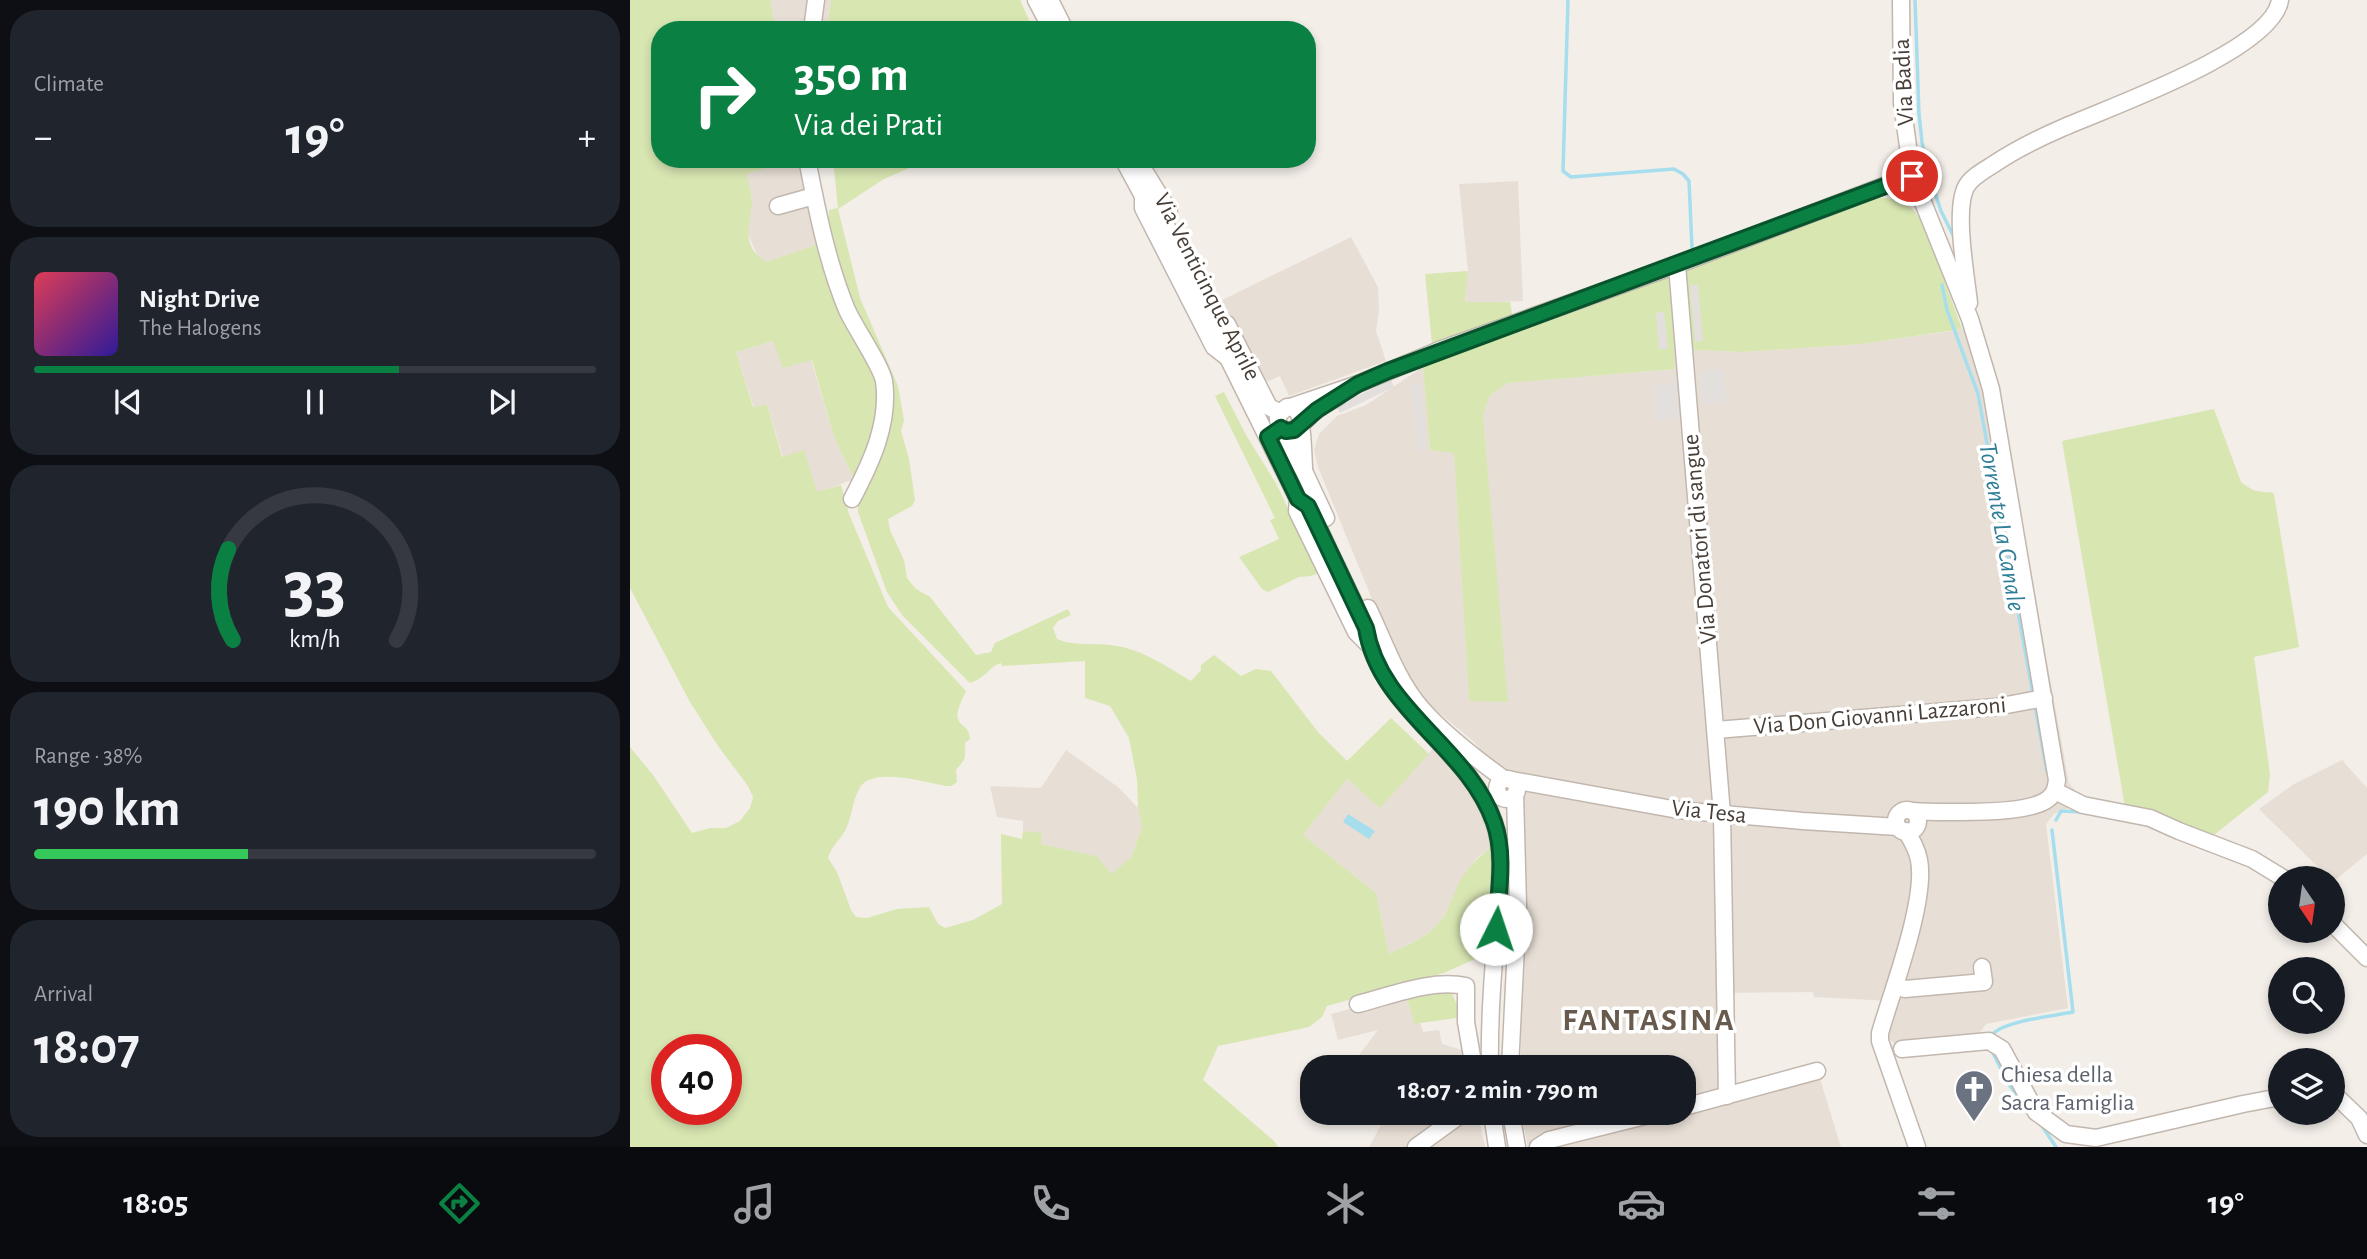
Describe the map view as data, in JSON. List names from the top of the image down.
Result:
{
  "streets": {
    "street": [
      "Via Badia",
      "Via Venticinque Aprile",
      "Via Donatori di sangue",
      "Via Don Giovanni Lazzaroni",
      "Via Tesa"
    ]
  },
  "crossings": [
    ["Via Venticinque Aprile", "Via Tesa"],
    ["Via Donatori di sangue", "Via Don Giovanni Lazzaroni"],
    ["Via Donatori di sangue", "Via Tesa"]
  ],
  "districts": ["FANTASINA"],
  "water": ["Torrente La Canale"],
  "places": {
    "church": ["Chiesa della Sacra Famiglia"]
  },
  "north": "bottom",
  "page": {
    "tile": [
      "Climate",
      ["Range · 38%", "190 km"],
      ["Arrival", "18:07"]
    ],
    "turn": ["350 m", "Via dei Prati"],
    "heat": ["−", "19°", "+"],
    "song": ["Night Drive", "The Halogens"],
    "limit": "40",
    "trip": "18:07 · 2 min · 790 m",
    "tabs": ["18:05", "19°"],
    "gauge": ["33", "km/h"]
  }
}
